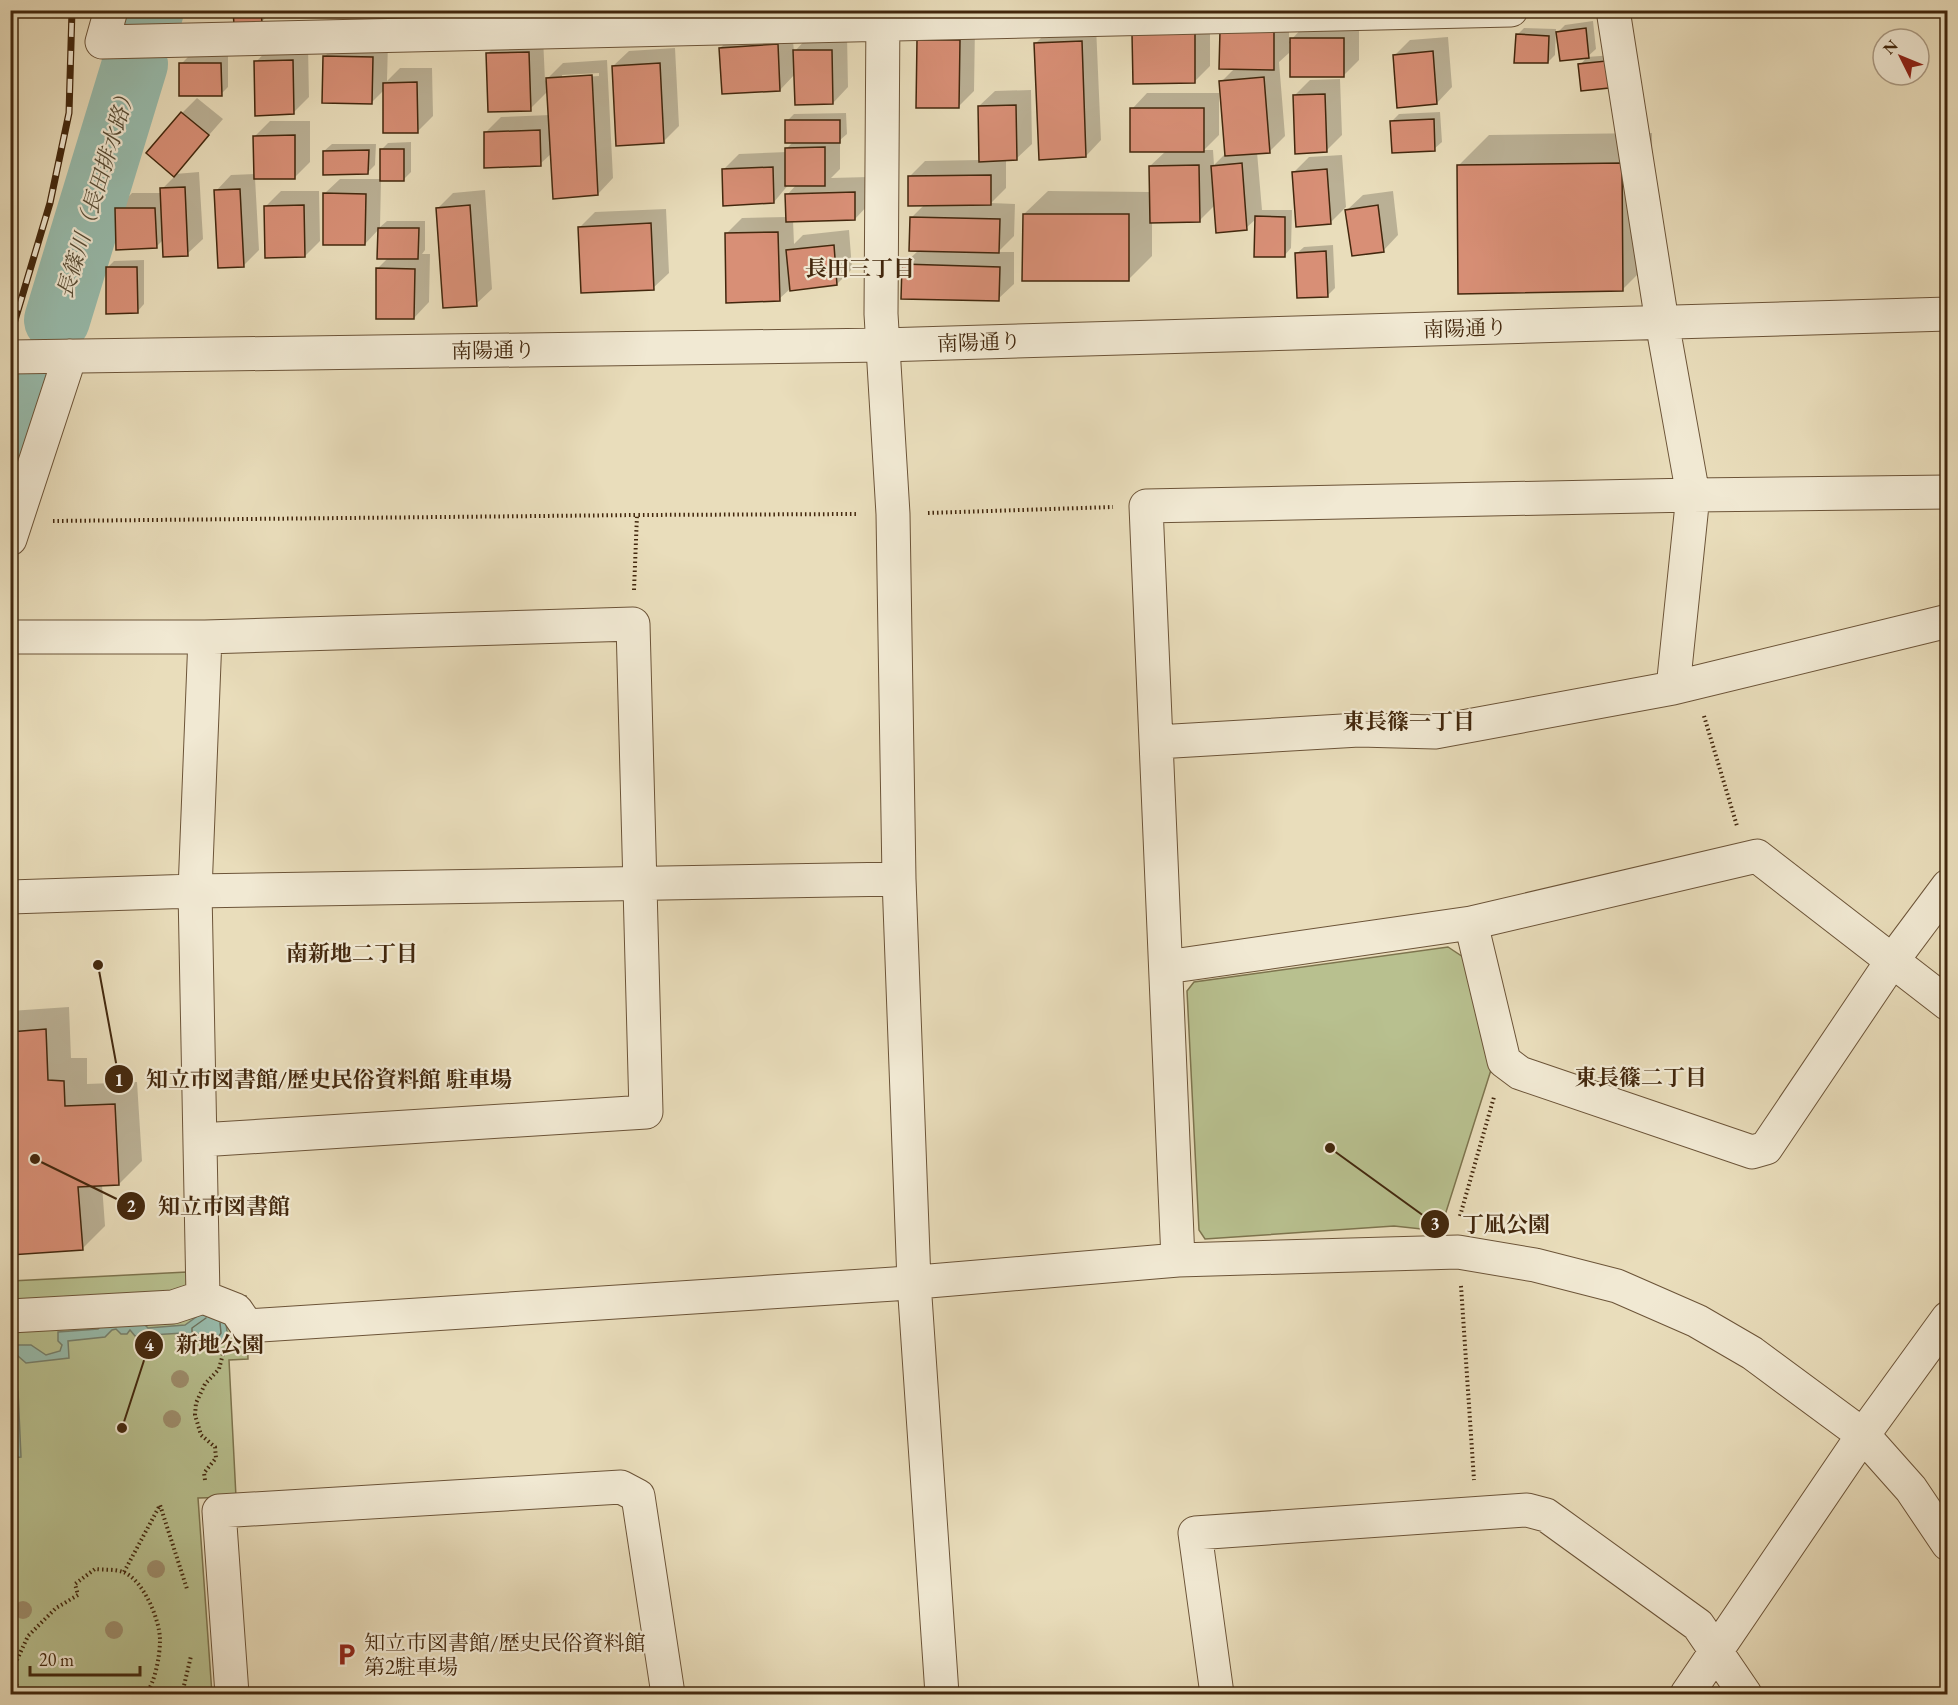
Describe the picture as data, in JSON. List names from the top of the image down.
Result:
{
  "streets": {
    "street": ["南陽通り"]
  },
  "districts": [
    "長田三丁目",
    "東長篠一丁目",
    "南新地二丁目",
    "東長篠二丁目"
  ],
  "water": ["長篠川（長田排水路）"],
  "places": {
    "other": [
      "知立市図書館/歴史民俗資料館 駐車場",
      "丁凪公園",
      "知立市図書館",
      "新地公園"
    ],
    "parking": ["知立市図書館/歴史民俗資料館 第2駐車場"]
  },
  "scale_bar": "20 m",
  "north": "top left"
}
